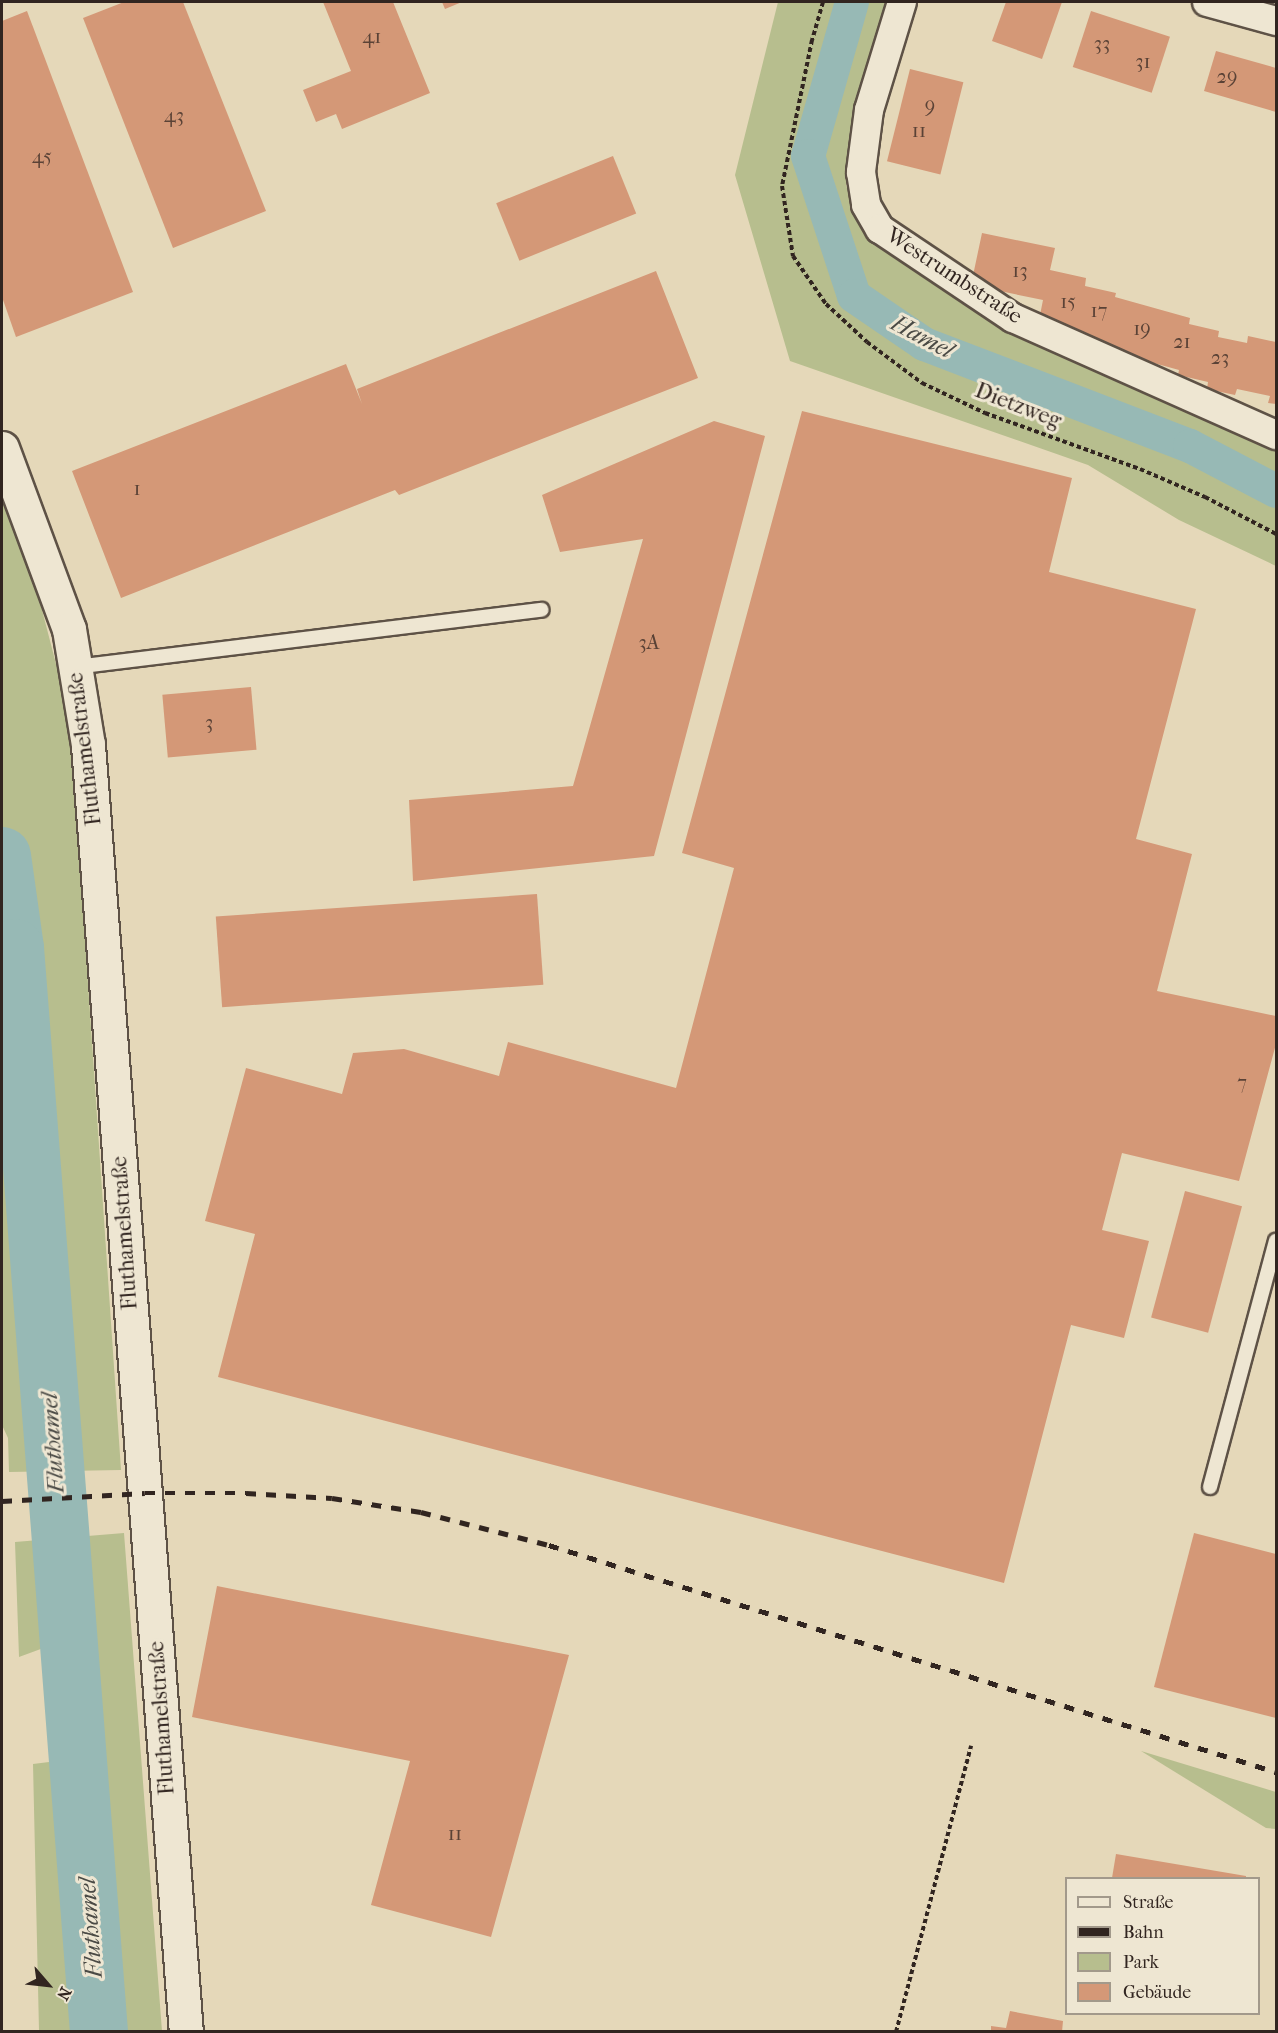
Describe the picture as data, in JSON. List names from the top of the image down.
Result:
{
  "streets": {
    "main road": ["Fluthamelstraße"],
    "street": ["Westrumbstraße"],
    "path": ["Dietzweg"]
  },
  "water": ["Hamel", "Fluthamel"],
  "house_numbers": [
    "41",
    "33",
    "31",
    "29",
    "9",
    "43",
    "11",
    "45",
    "13",
    "15",
    "17",
    "19",
    "21",
    "23",
    "1",
    "3A",
    "3",
    "7",
    "11"
  ],
  "legend": [
    "Straße",
    "Bahn",
    "Park",
    "Gebäude"
  ],
  "north": "bottom right"
}
